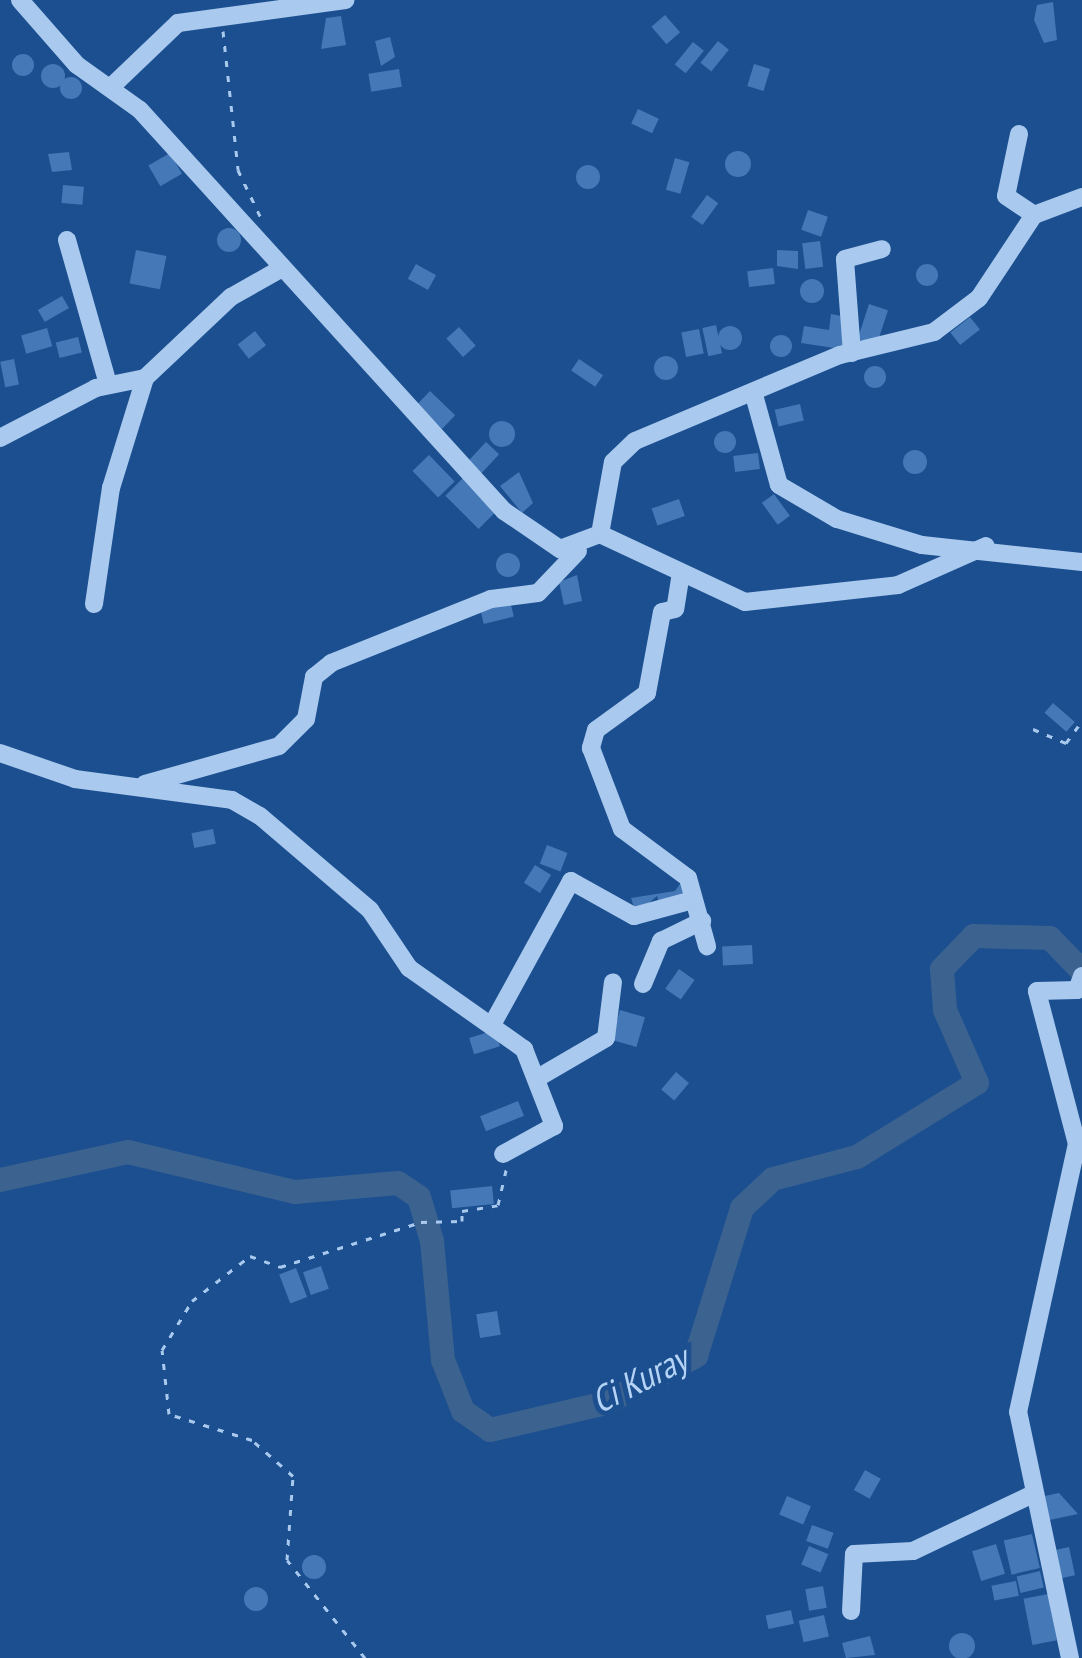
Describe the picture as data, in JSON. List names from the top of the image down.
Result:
{
  "water": ["Ci Kuray"]
}
